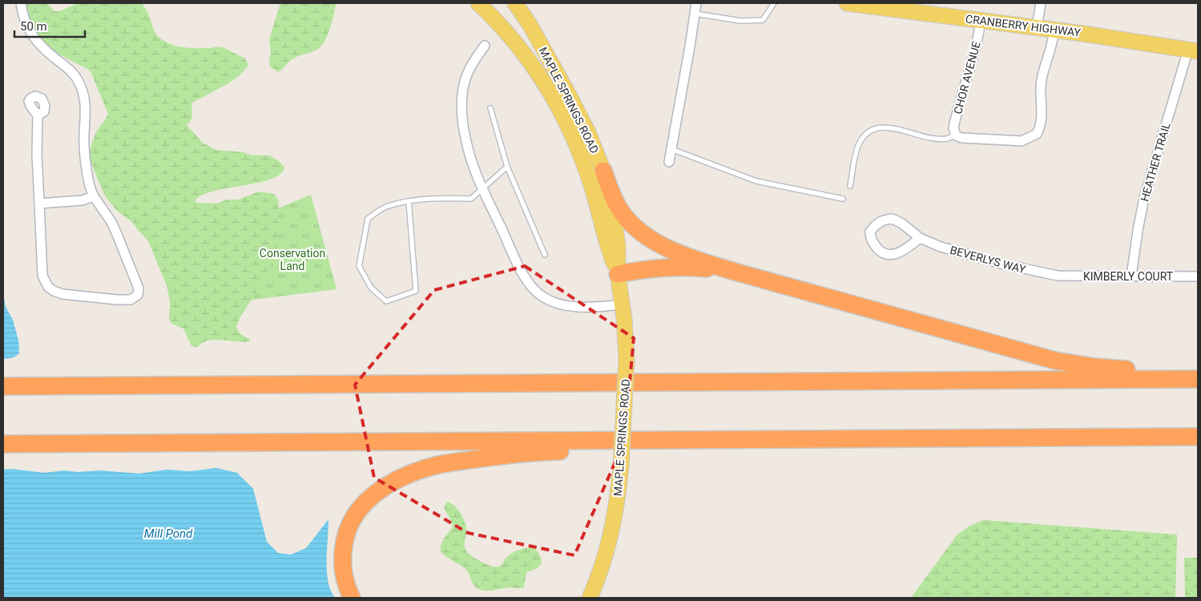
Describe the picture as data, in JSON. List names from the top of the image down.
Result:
{
  "streets": {
    "main road": ["CRANBERRY HIGHWAY", "MAPLE SPRINGS ROAD"],
    "street": [
      "CHOR AVENUE",
      "HEATHER TRAIL",
      "BEVERLYS WAY",
      "KIMBERLY COURT"
    ]
  },
  "crossings": [
    ["CRANBERRY HIGHWAY", "CHOR AVENUE"],
    ["CRANBERRY HIGHWAY", "HEATHER TRAIL"],
    ["HEATHER TRAIL", "KIMBERLY COURT"],
    ["BEVERLYS WAY", "KIMBERLY COURT"]
  ],
  "water": ["Mill Pond"],
  "parks": ["Conservation Land"],
  "scale_bar": "50 m"
}
